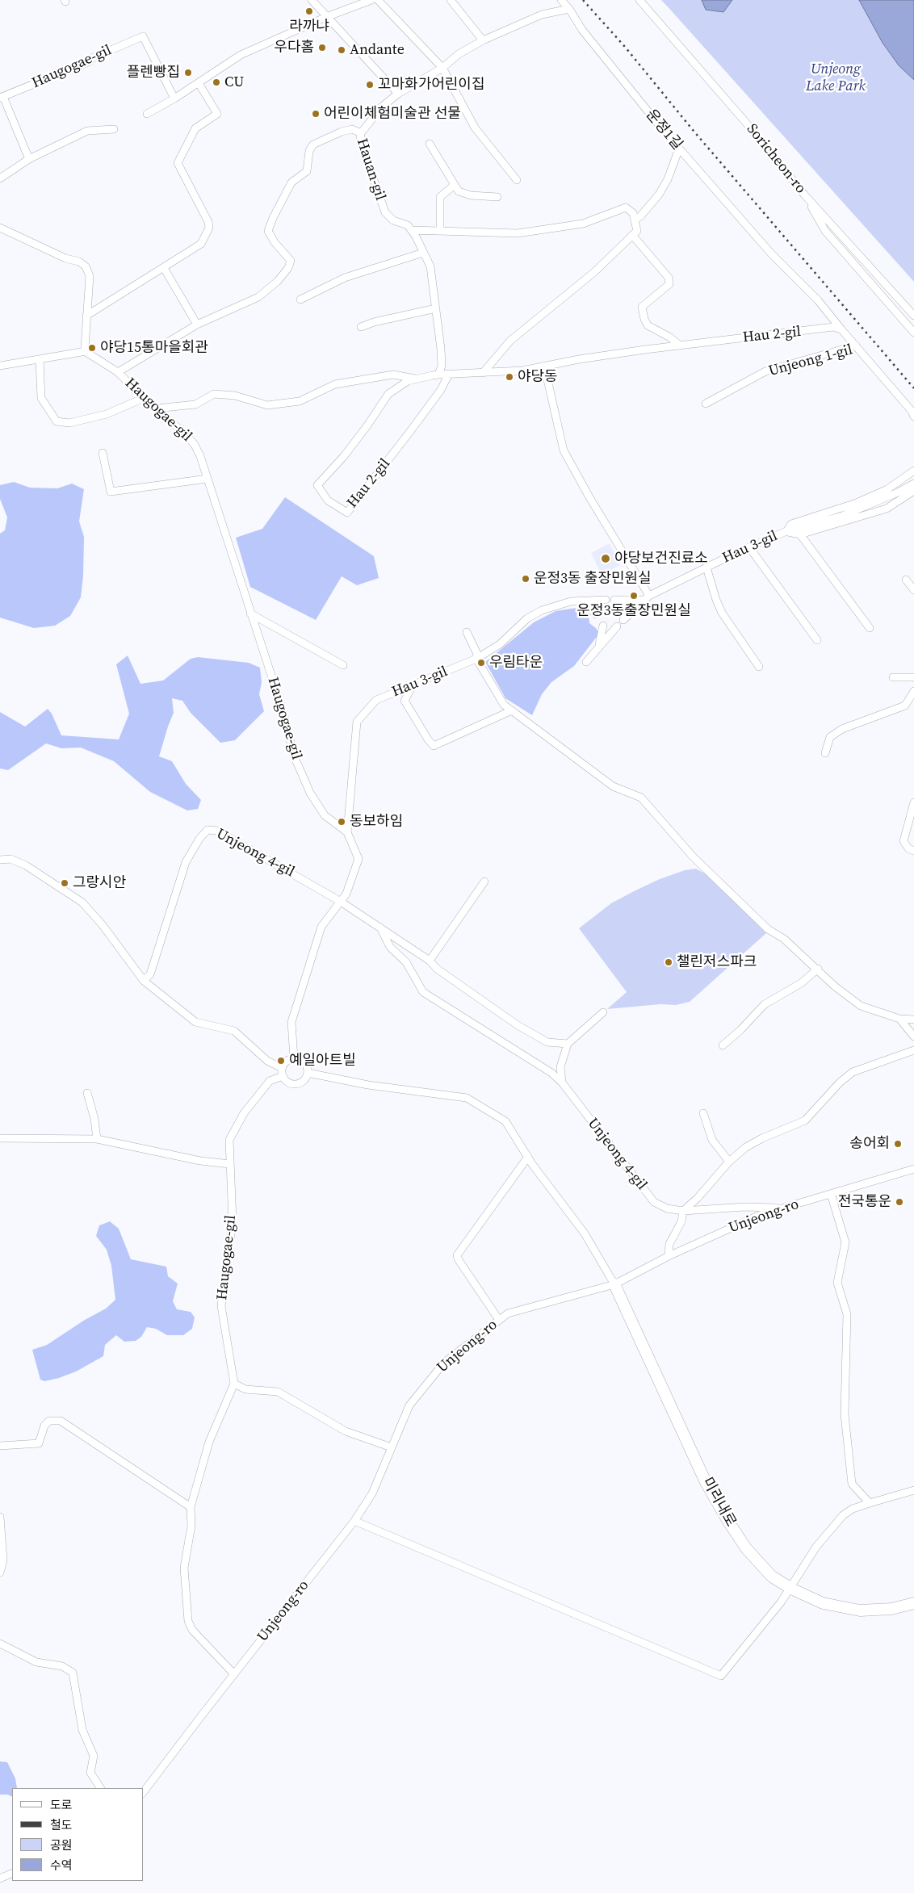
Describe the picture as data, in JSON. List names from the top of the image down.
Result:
{
  "streets": {
    "street": [
      "Haugogae-gil",
      "운정1길",
      "Soricheon-ro",
      "Hauan-gil",
      "Hau 2-gil",
      "Unjeong 1-gil",
      "Hau 3-gil",
      "Unjeong 4-gil",
      "Unjeong-ro",
      "미리내로"
    ]
  },
  "crossings": [
    ["Haugogae-gil", "Hauan-gil"],
    ["Haugogae-gil", "Hau 3-gil"],
    ["운정1길", "Hau 2-gil"],
    ["Unjeong 4-gil", "Unjeong-ro"],
    ["Unjeong-ro", "미리내로"]
  ],
  "parks": ["Unjeong Lake Park"],
  "places": [
    "라까냐",
    "우다홈",
    "Andante",
    "플렌빵집",
    "CU",
    "꼬마화가어린이집",
    "어린이체험미술관 선물",
    "야당15통마을회관",
    "야당동",
    "야당보건진료소",
    "운정3동 출장민원실",
    "운정3동출장민원실",
    "우림타운",
    "동보하임",
    "그랑시안",
    "챌린저스파크",
    "예일아트빌",
    "송어회",
    "전국통운"
  ],
  "legend": [
    "도로",
    "철도",
    "공원",
    "수역"
  ]
}
